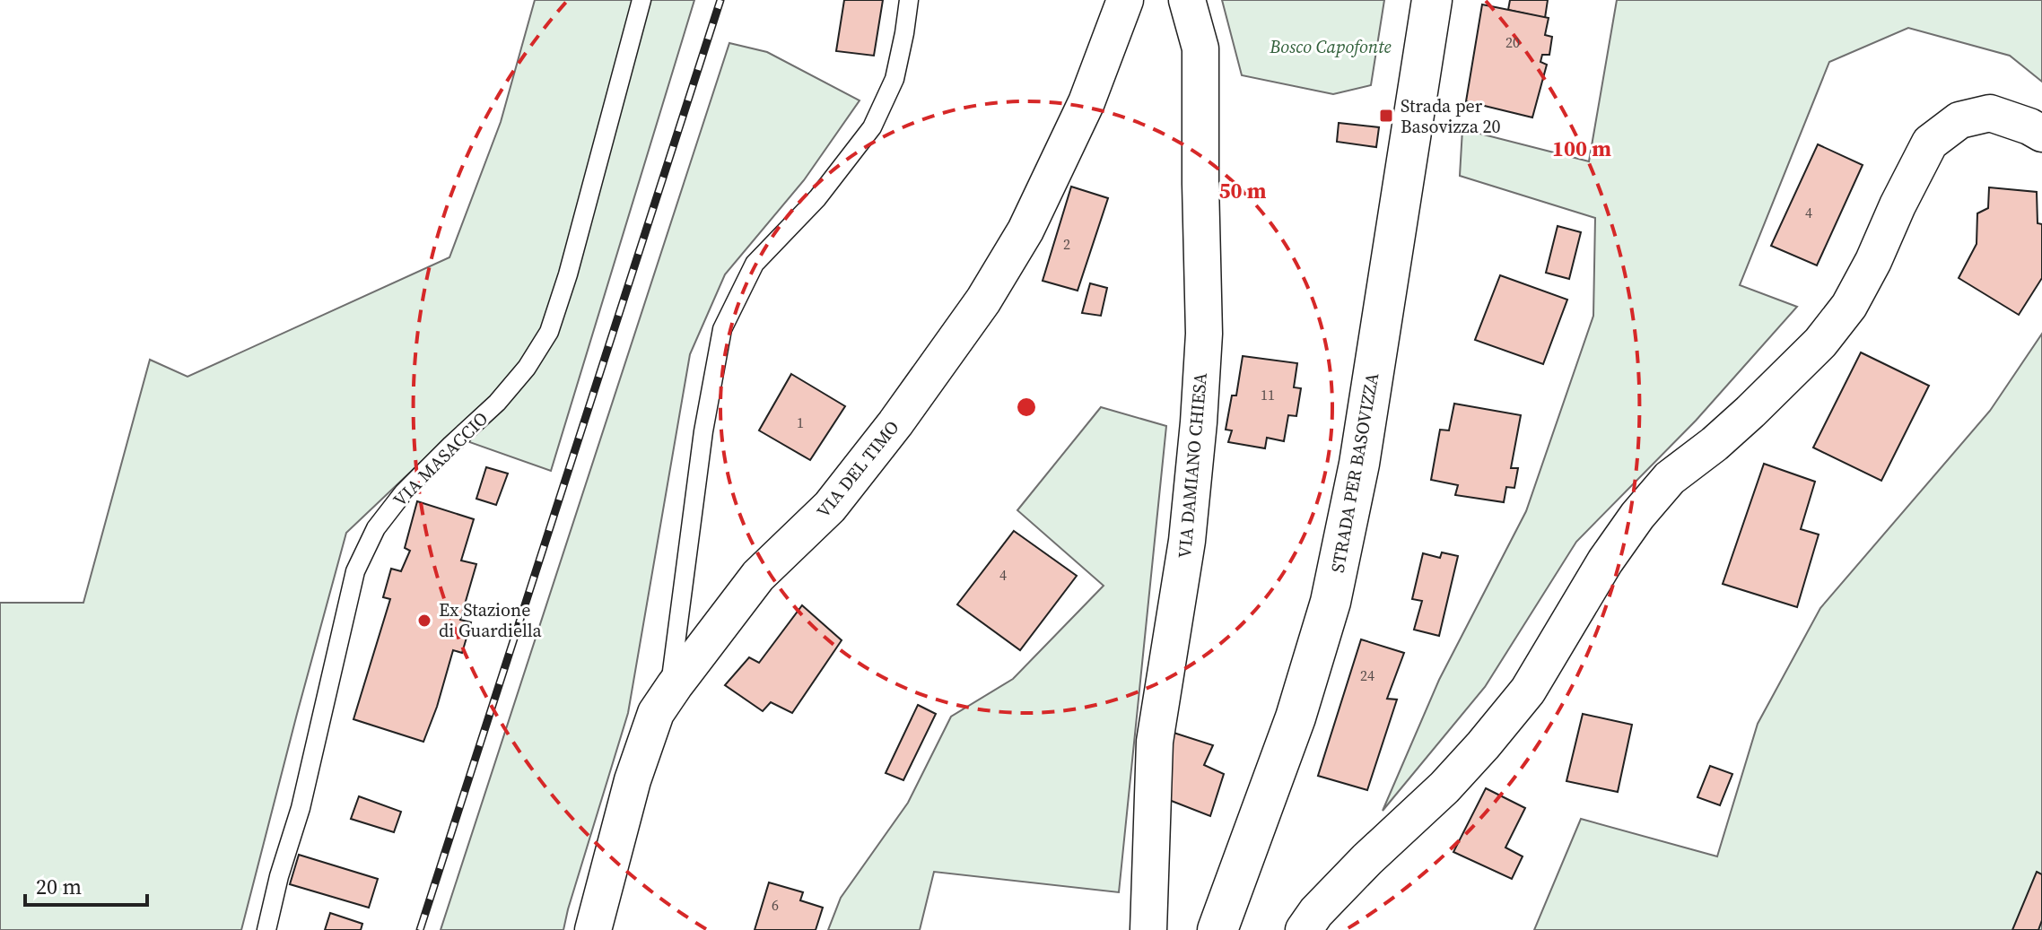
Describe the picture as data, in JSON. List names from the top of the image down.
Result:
{
  "streets": {
    "main road": ["STRADA PER BASOVIZZA"],
    "street": ["VIA DAMIANO CHIESA", "VIA DEL TIMO"],
    "lane": ["VIA MASACCIO"]
  },
  "parks": ["Bosco Capofonte"],
  "places": {
    "transit": ["Strada per Basovizza 20"],
    "other": ["Ex Stazione di Guardiella"]
  },
  "house_numbers": [
    "20",
    "4",
    "2",
    "11",
    "1",
    "4",
    "24",
    "6"
  ],
  "scale_bar": "20 m",
  "rings": ["100 m", "50 m"]
}
